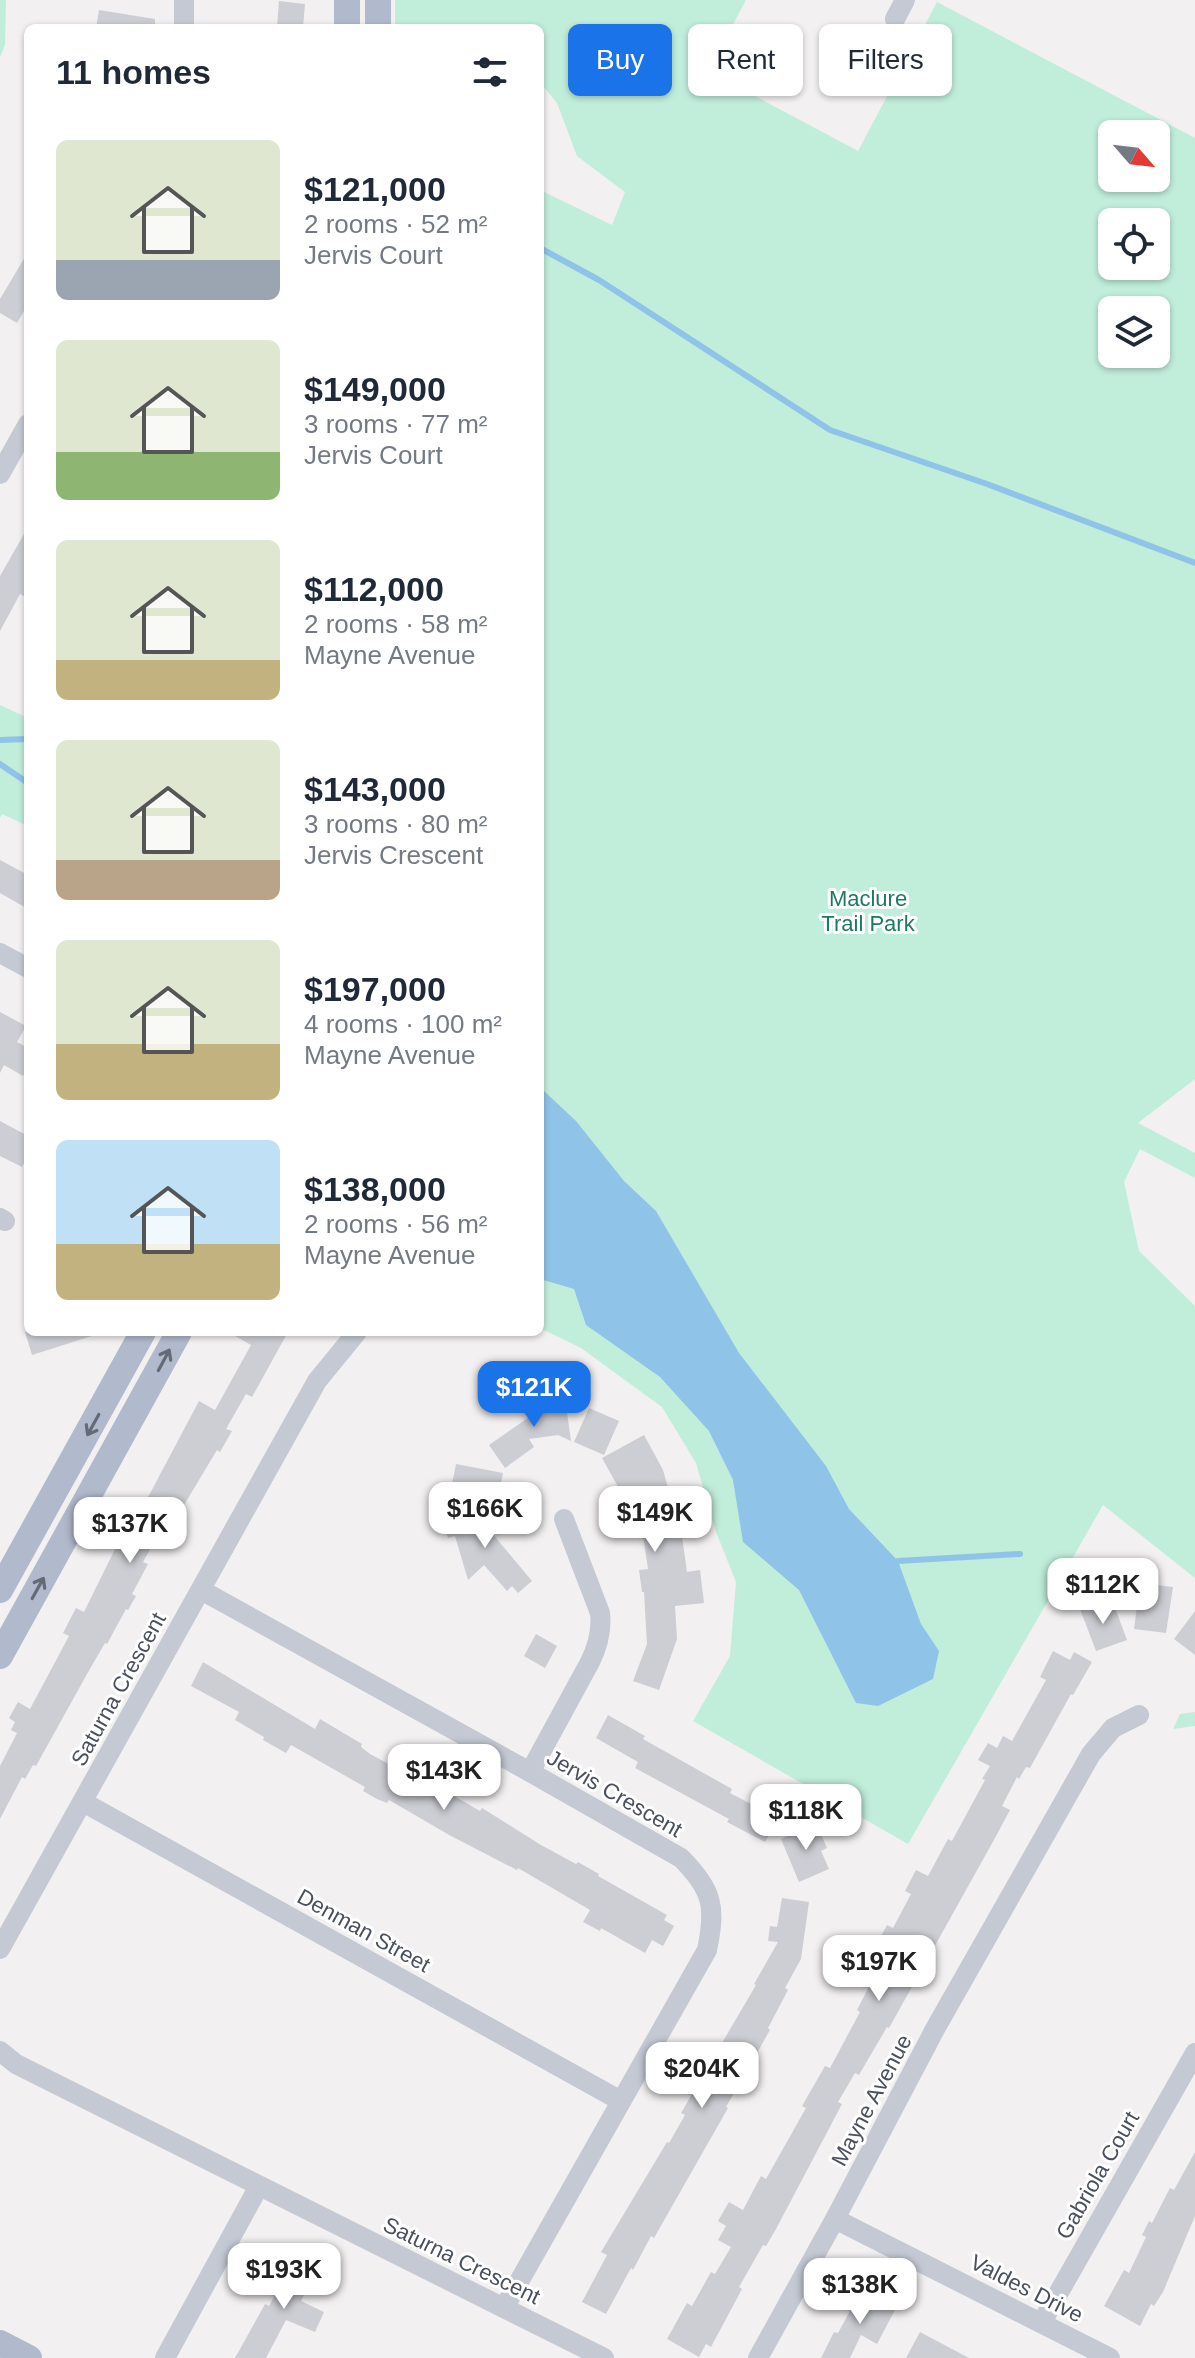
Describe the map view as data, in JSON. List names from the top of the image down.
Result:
{
  "streets": {
    "street": [
      "Saturna Crescent",
      "Jervis Crescent",
      "Denman Street",
      "Mayne Avenue",
      "Gabriola Court",
      "Valdes Drive"
    ]
  },
  "crossings": [
    ["Saturna Crescent", "Jervis Crescent"],
    ["Saturna Crescent", "Denman Street"],
    ["Jervis Crescent", "Denman Street"],
    ["Mayne Avenue", "Valdes Drive"],
    ["Gabriola Court", "Valdes Drive"]
  ],
  "parks": ["Maclure Trail Park"],
  "north": "bottom right",
  "page": {
    "chip": ["Buy", "Rent", "Filters"],
    "heading": "11 homes",
    "list": [
      {
        "name": "$121,000",
        "note": "2 rooms · 52 m² · Jervis Court"
      },
      {
        "name": "$149,000",
        "note": "3 rooms · 77 m² · Jervis Court"
      },
      {
        "name": "$112,000",
        "note": "2 rooms · 58 m² · Mayne Avenue"
      },
      {
        "name": "$143,000",
        "note": "3 rooms · 80 m² · Jervis Crescent"
      },
      {
        "name": "$197,000",
        "note": "4 rooms · 100 m² · Mayne Avenue"
      },
      {
        "name": "$138,000",
        "note": "2 rooms · 56 m² · Mayne Avenue"
      }
    ],
    "price": [
      "$121K",
      "$166K",
      "$149K",
      "$137K",
      "$112K",
      "$143K",
      "$118K",
      "$197K",
      "$204K",
      "$193K",
      "$138K"
    ]
  }
}
